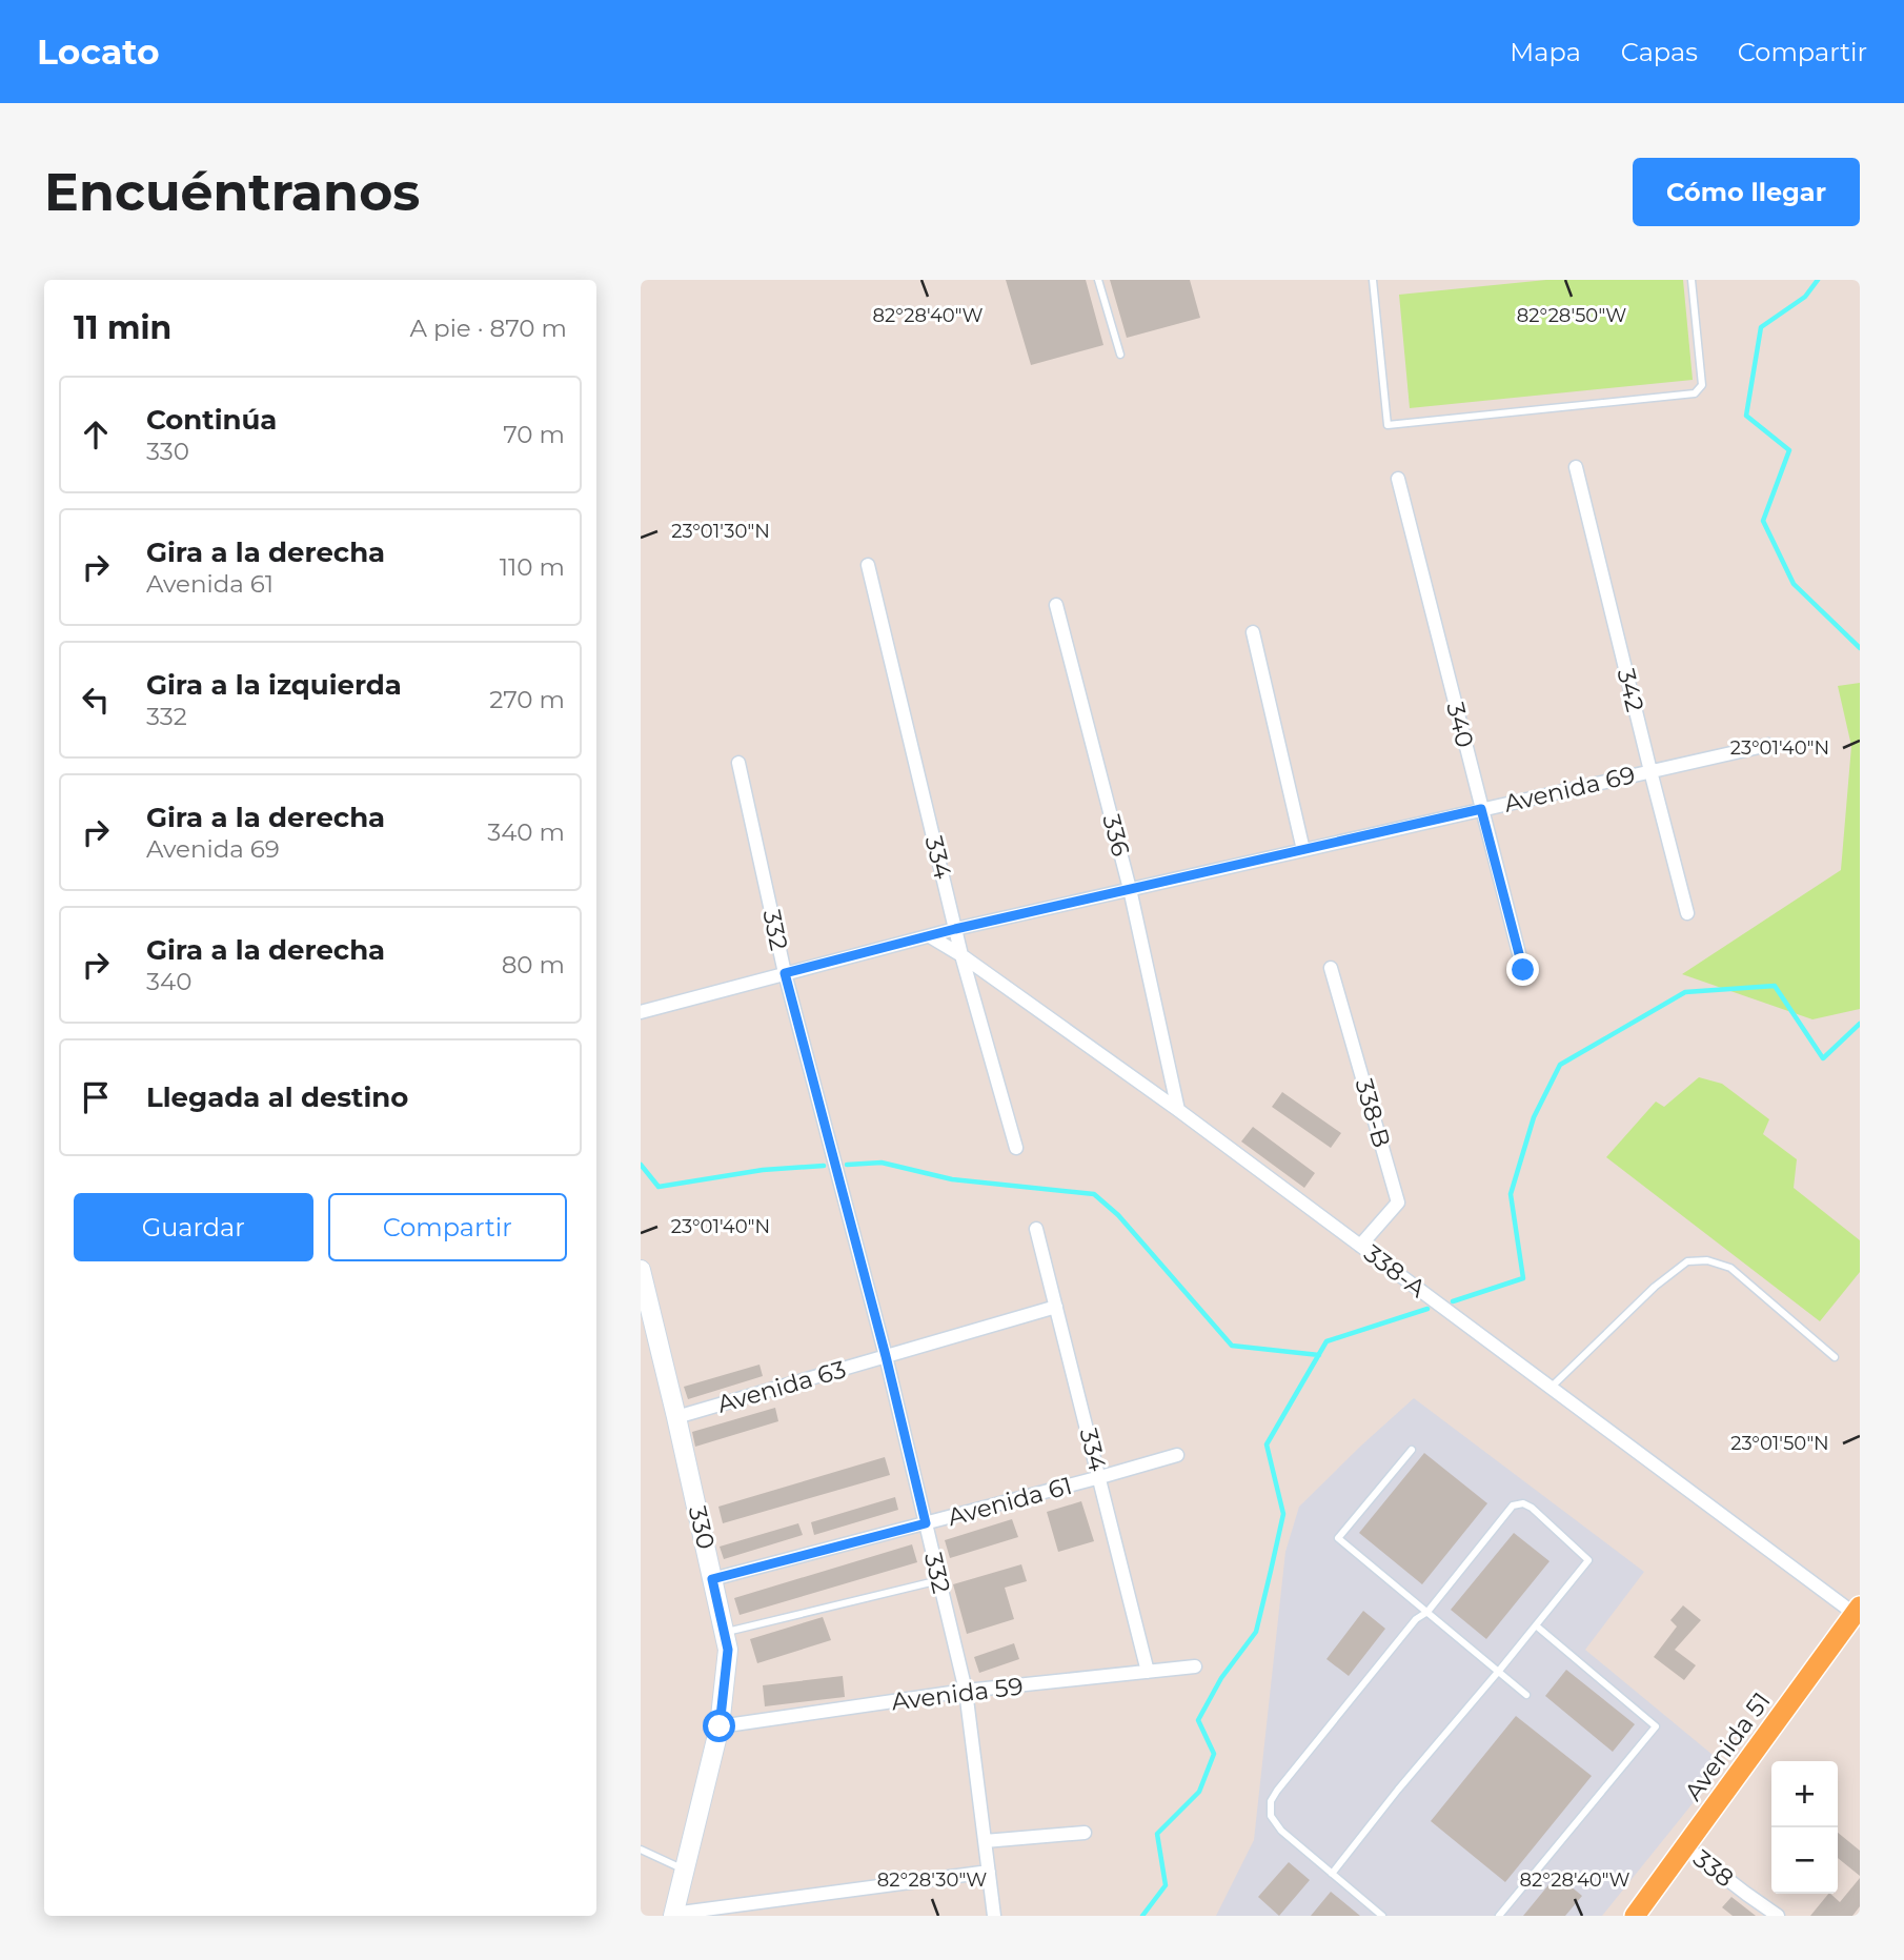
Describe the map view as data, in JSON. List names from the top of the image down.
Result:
{
  "streets": {
    "main road": ["Avenida 51"],
    "street": [
      "342",
      "340",
      "Avenida 69",
      "336",
      "334",
      "332",
      "338-B",
      "338-A",
      "Avenida 63",
      "Avenida 61",
      "330",
      "Avenida 59",
      "338"
    ]
  },
  "crossings": [
    ["342", "Avenida 69"],
    ["340", "Avenida 69"],
    ["Avenida 69", "336"],
    ["Avenida 69", "334"],
    ["Avenida 69", "332"],
    ["Avenida 69", "338-A"],
    ["336", "338-A"],
    ["334", "338-A"],
    ["334", "Avenida 63"],
    ["334", "Avenida 61"],
    ["334", "Avenida 59"],
    ["332", "Avenida 63"],
    ["332", "Avenida 61"],
    ["332", "Avenida 59"],
    ["338-B", "338-A"],
    ["338-A", "Avenida 51"],
    ["Avenida 63", "330"],
    ["Avenida 61", "330"],
    ["330", "Avenida 59"],
    ["Avenida 51", "338"]
  ],
  "page": {
    "header": "Locato",
    "nav": ["Mapa", "Capas", "Compartir"],
    "buttons": [
      "Cómo llegar",
      ["Guardar", "Compartir"]
    ],
    "title": "Encuéntranos",
    "heading": ["11 min", "A pie · 870 m"],
    "list": [
      ["Continúa", "330", "70 m"],
      ["Gira a la derecha", "Avenida 61", "110 m"],
      ["Gira a la izquierda", "332", "270 m"],
      ["Gira a la derecha", "Avenida 69", "340 m"],
      ["Gira a la derecha", "340", "80 m"],
      "Llegada al destino"
    ],
    "map_buttons": ["+", "−"]
  },
  "coordinates": [
    "82°28'40\"W",
    "82°28'50\"W",
    "23°01'30\"N",
    "23°01'40\"N",
    "23°01'50\"N",
    "82°28'30\"W"
  ]
}
